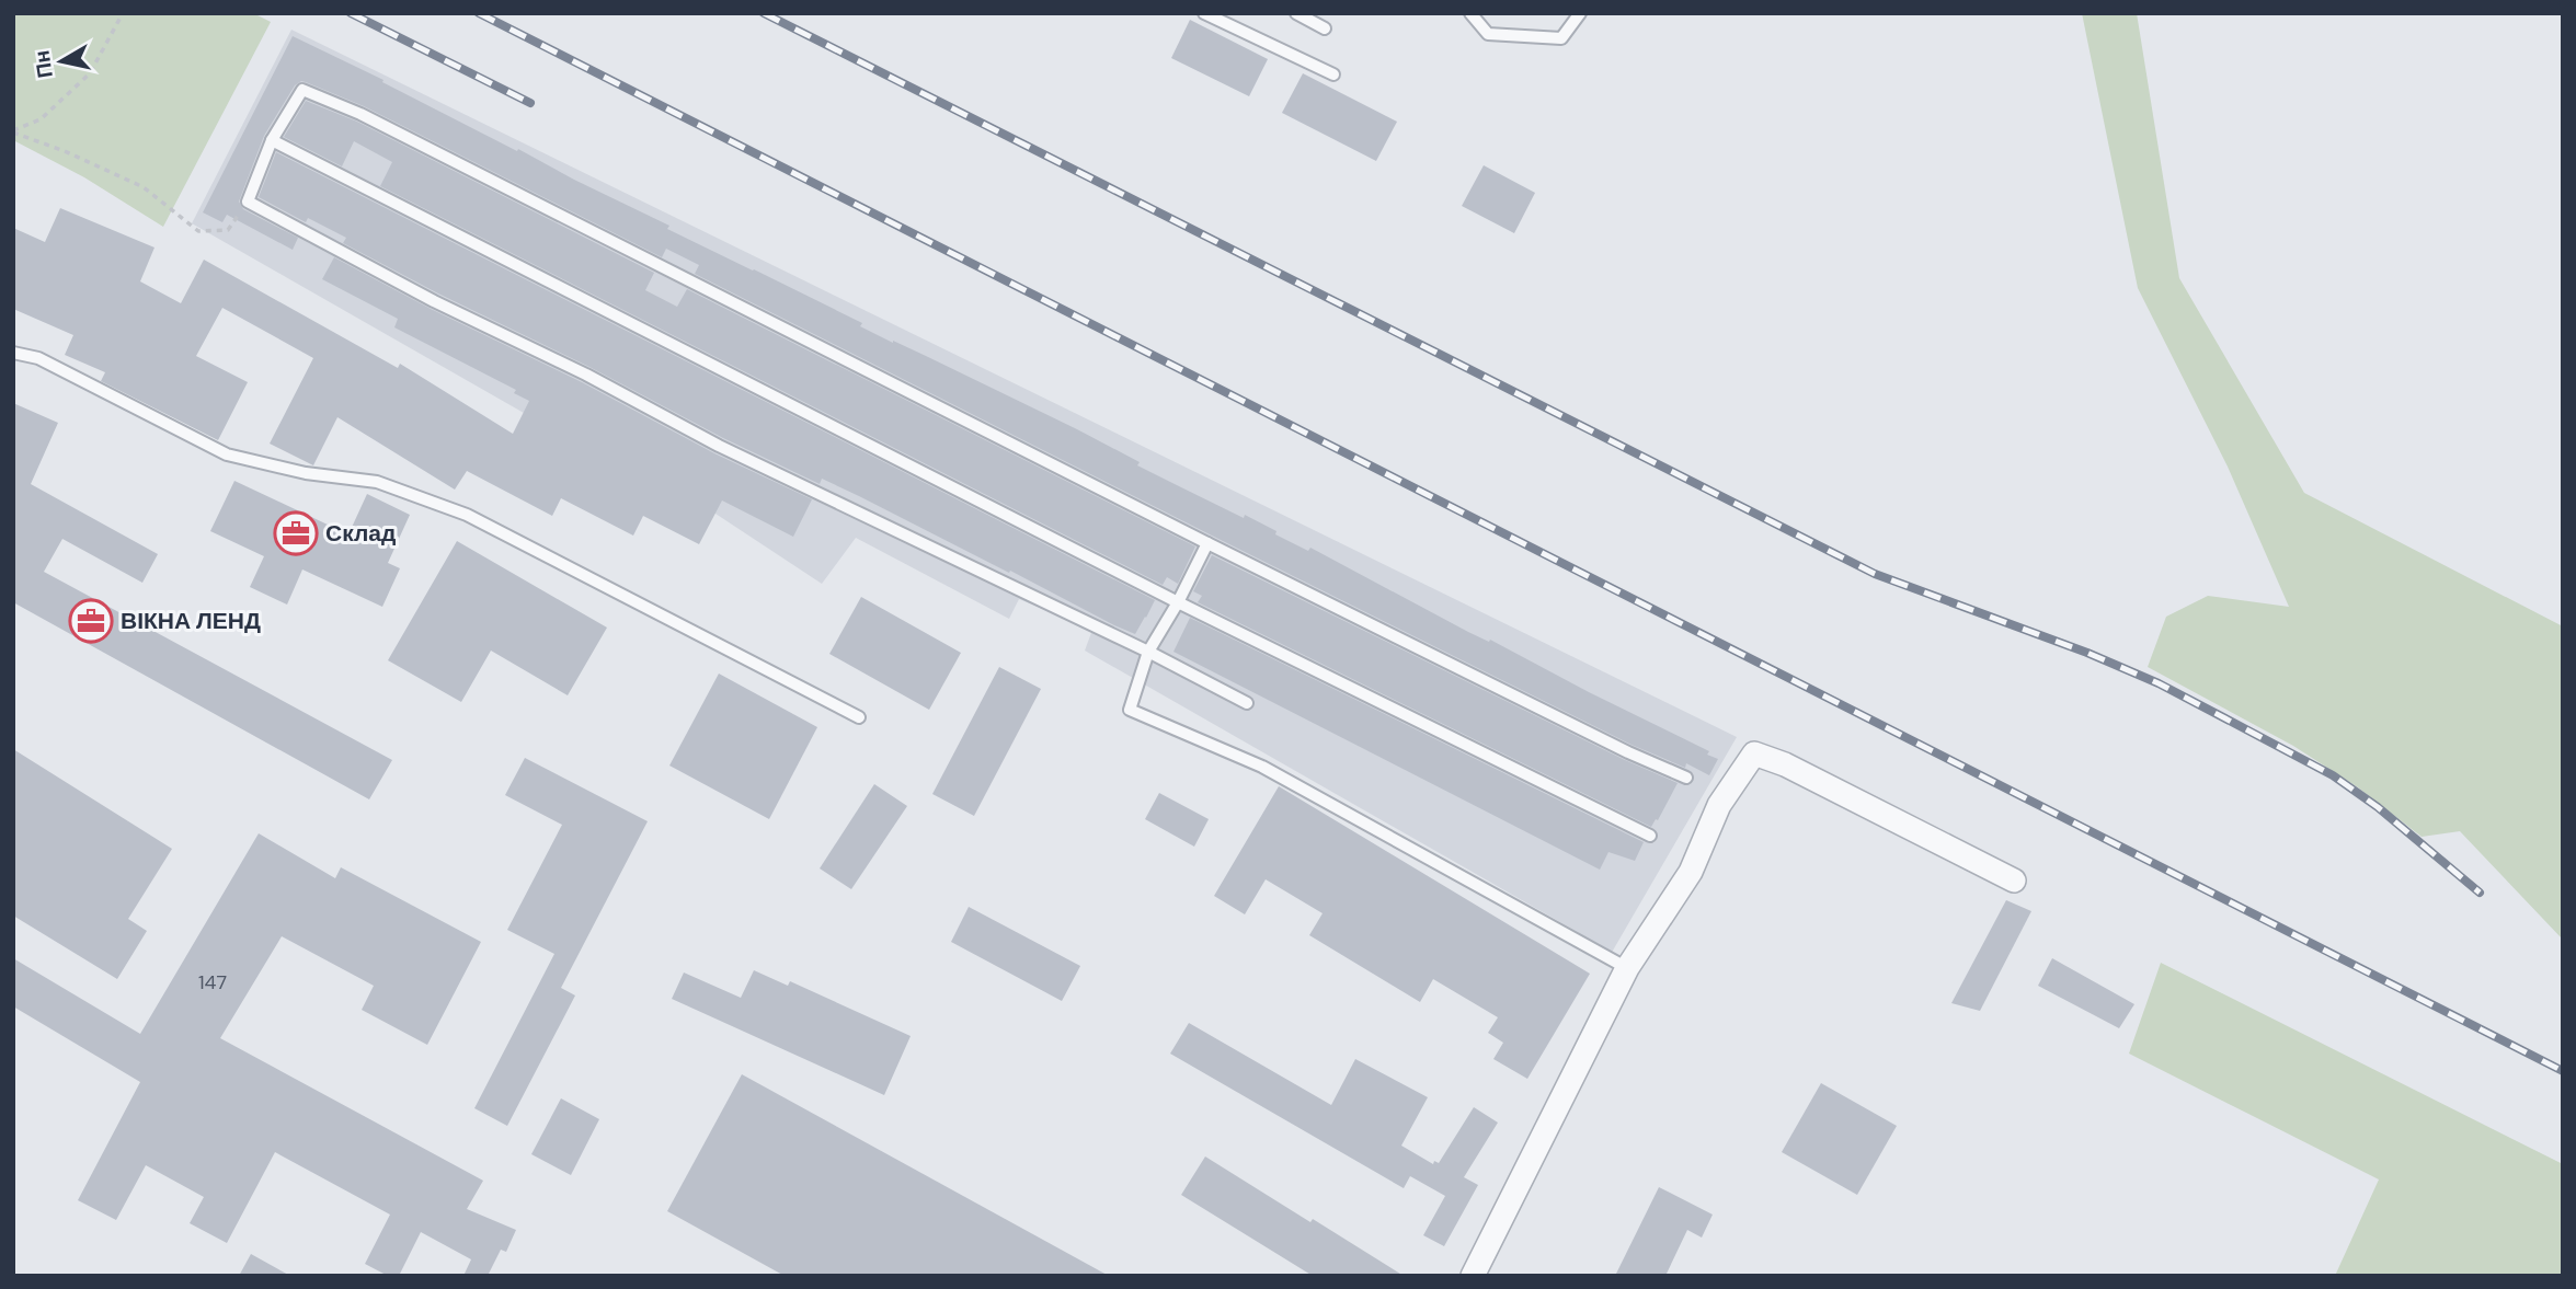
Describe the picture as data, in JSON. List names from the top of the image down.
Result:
{
  "places": {
    "office": ["Склад", "ВІКНА ЛЕНД"]
  },
  "house_numbers": ["147"],
  "north": "left"
}
